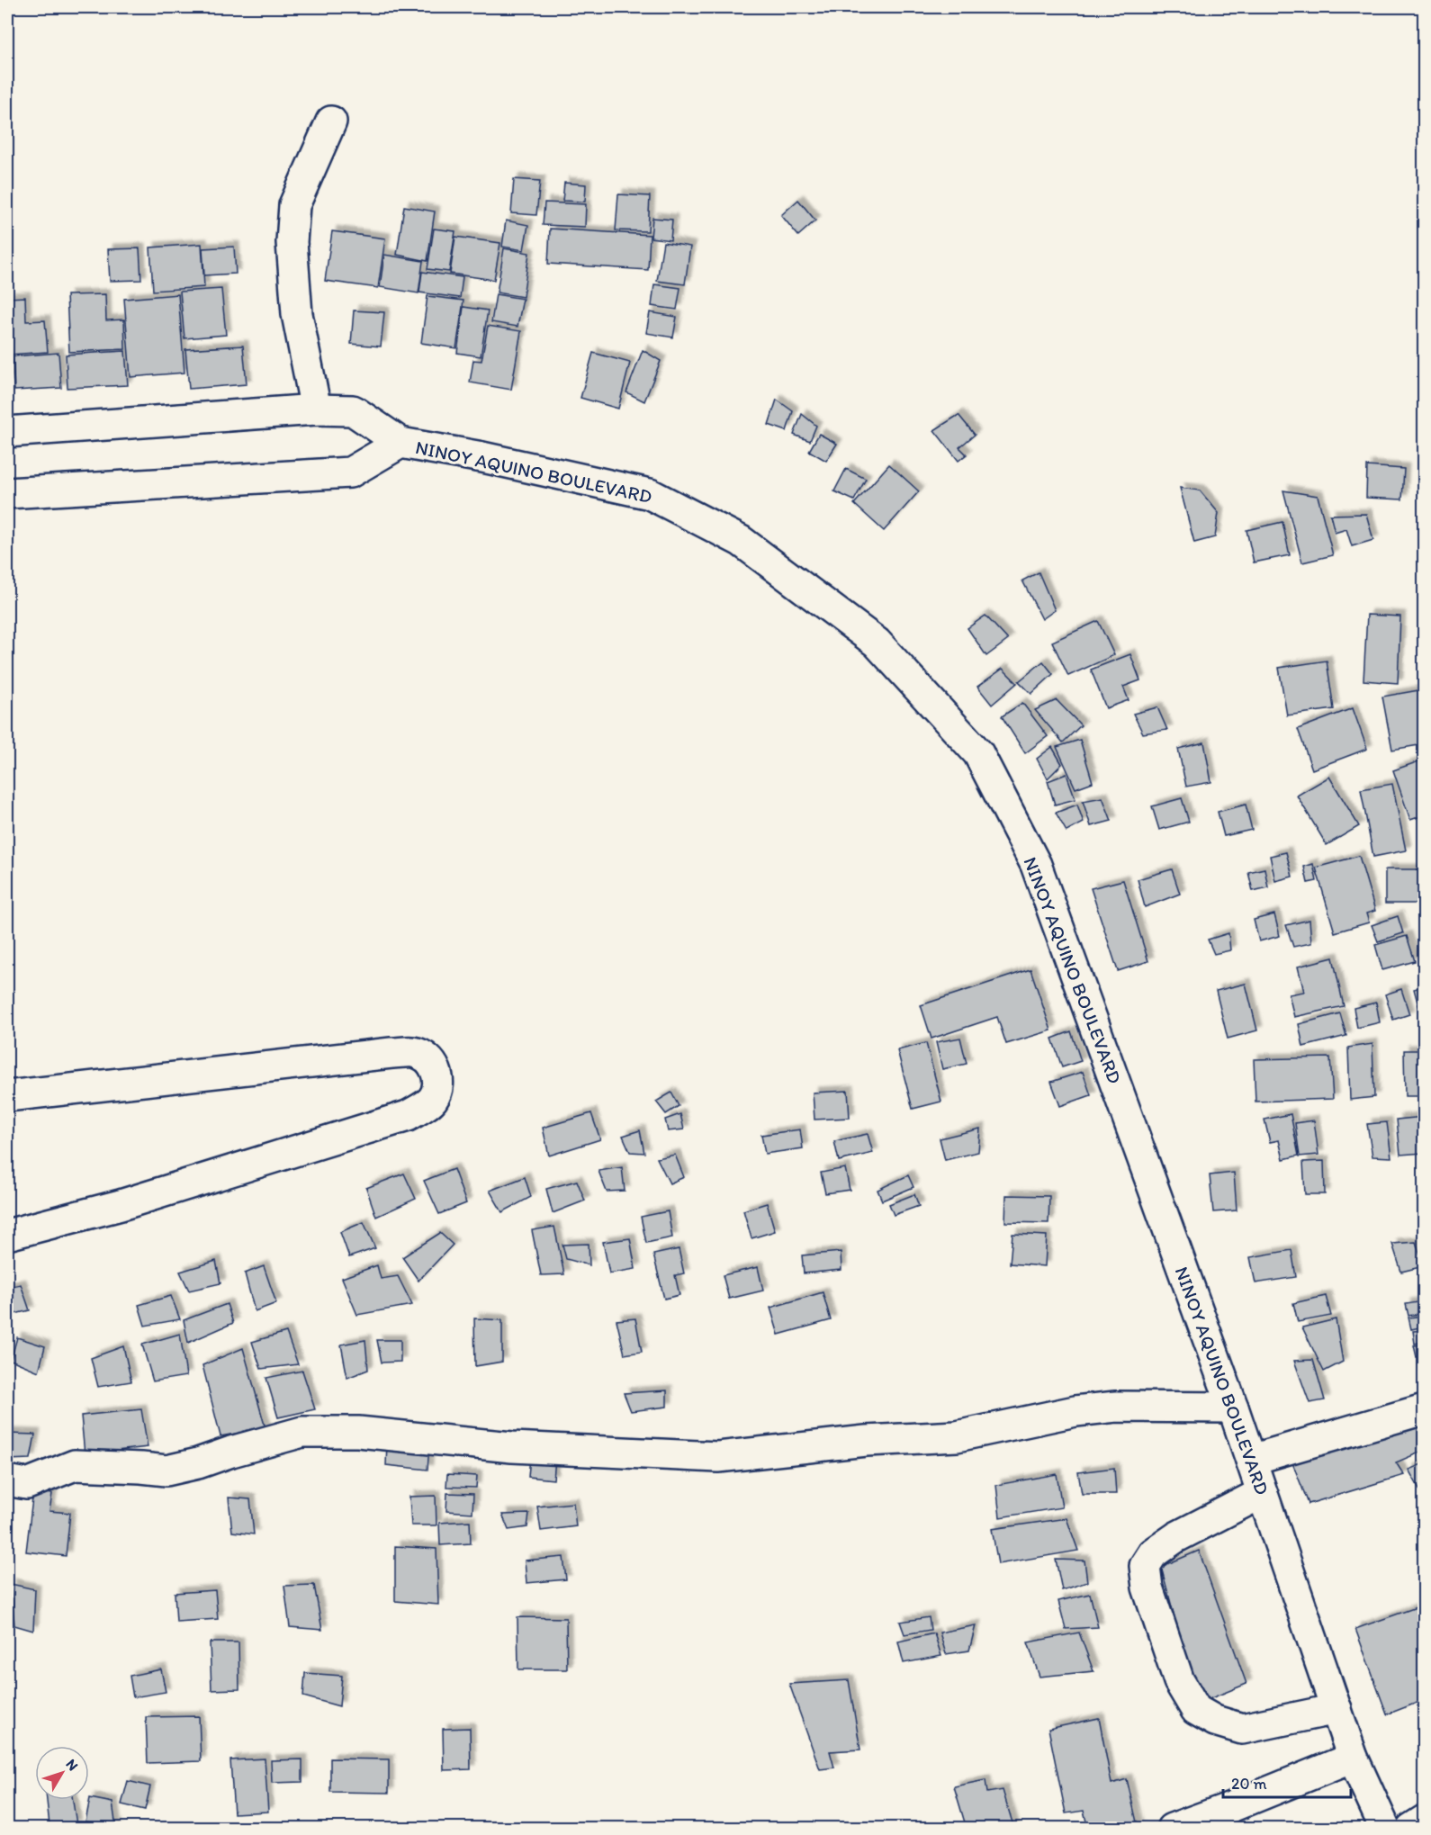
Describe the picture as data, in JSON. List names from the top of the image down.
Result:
{
  "streets": {
    "main road": ["NINOY AQUINO BOULEVARD"]
  },
  "scale_bar": "20 m",
  "north": "top right"
}
